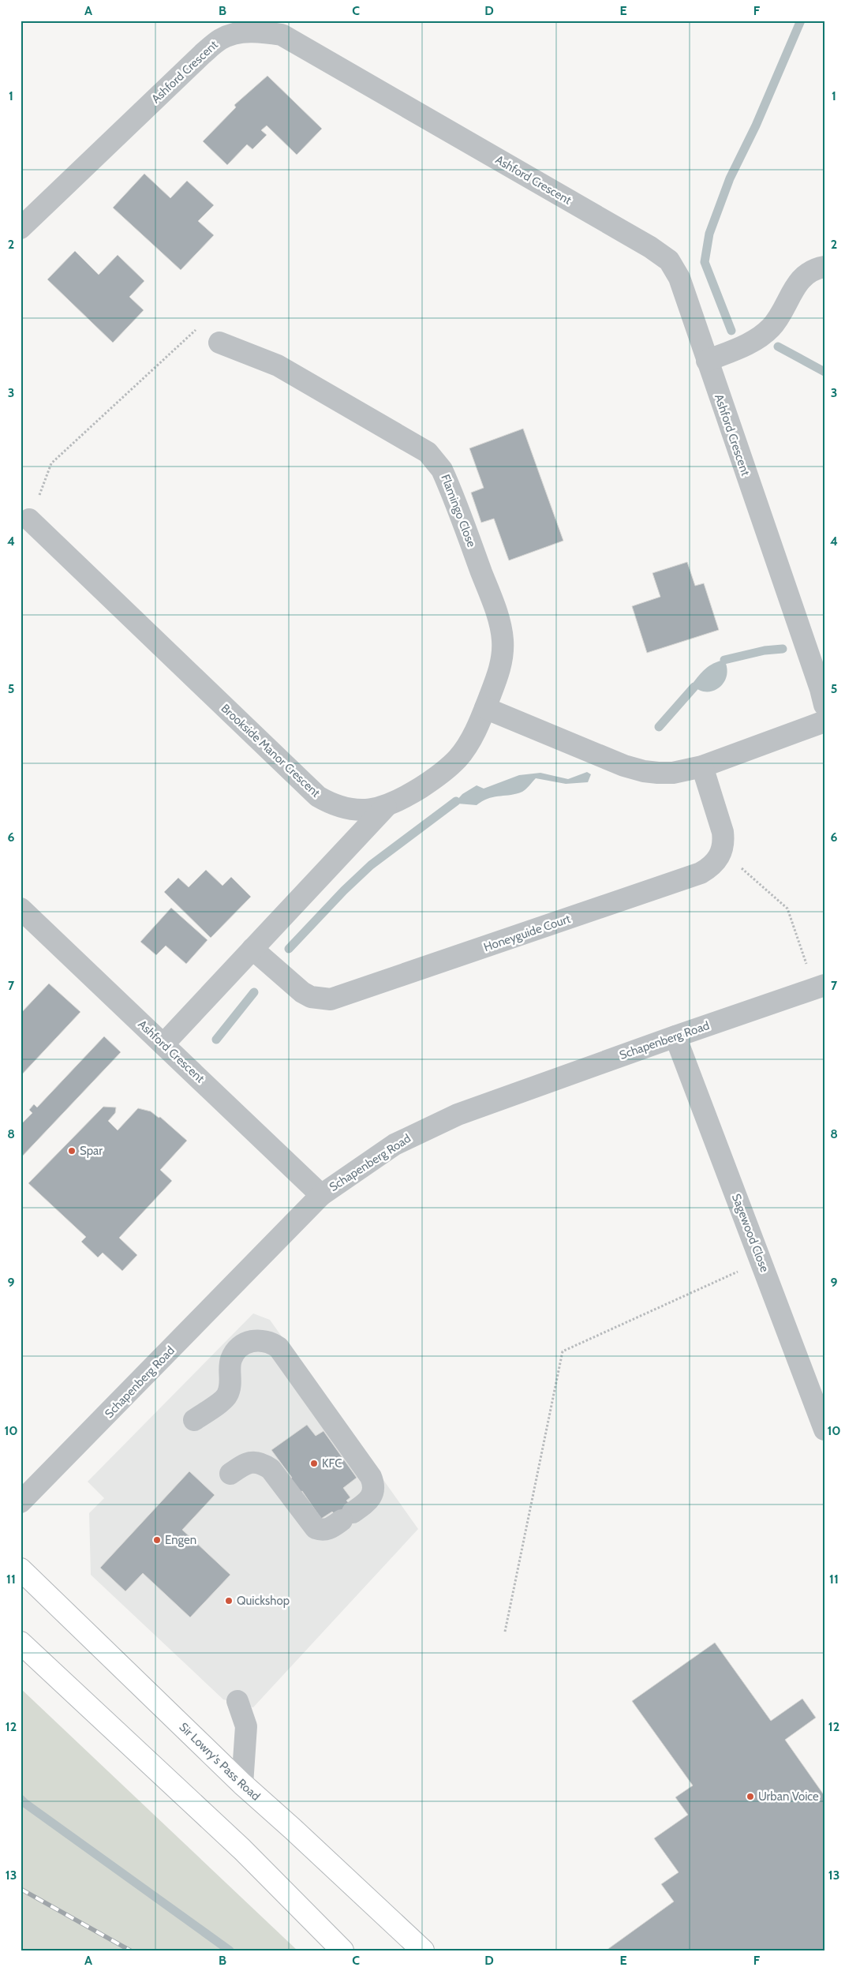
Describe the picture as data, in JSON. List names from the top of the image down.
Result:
{
  "streets": {
    "main road": ["Sir Lowry's Pass Road"],
    "street": [
      "Ashford Crescent",
      "Flamingo Close",
      "Brookside Manor Crescent",
      "Honeyguide Court",
      "Schapenberg Road",
      "Sagewood Close"
    ]
  },
  "crossings": [
    ["Ashford Crescent", "Schapenberg Road"],
    ["Flamingo Close", "Brookside Manor Crescent"],
    ["Schapenberg Road", "Sagewood Close"]
  ],
  "places": [
    "Spar",
    "KFC",
    "Engen",
    "Quickshop",
    "Urban Voice"
  ],
  "grid": {
    "columns": [
      "A",
      "B",
      "C",
      "D",
      "E",
      "F"
    ],
    "rows": [
      "1",
      "2",
      "3",
      "4",
      "5",
      "6",
      "7",
      "8",
      "9",
      "10",
      "11",
      "12",
      "13"
    ]
  }
}
